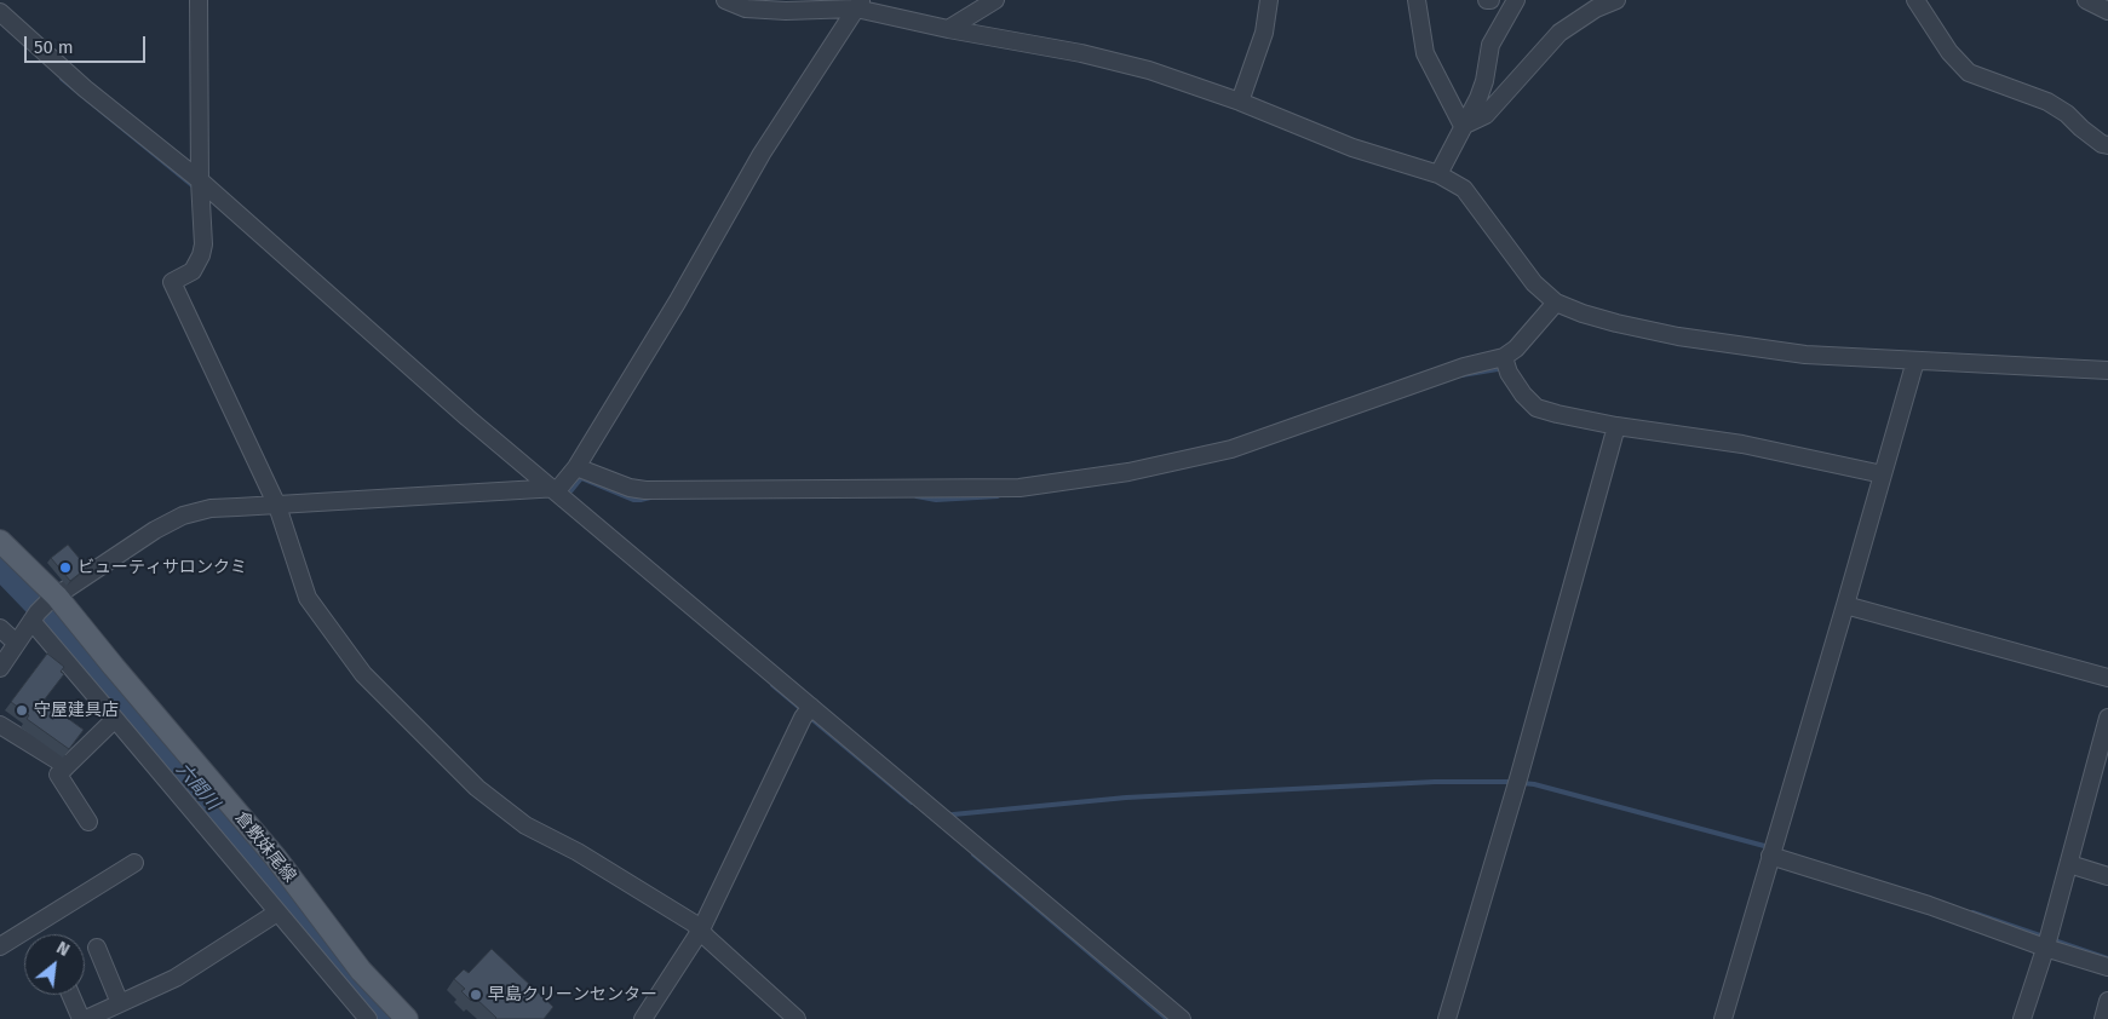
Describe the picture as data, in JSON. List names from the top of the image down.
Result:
{
  "streets": {
    "main road": ["倉敷妹尾線"]
  },
  "water": ["六間川"],
  "places": ["ビューティサロンクミ", "守屋建具店", "早島クリーンセンター"],
  "scale_bar": "50 m",
  "north": "top right"
}
